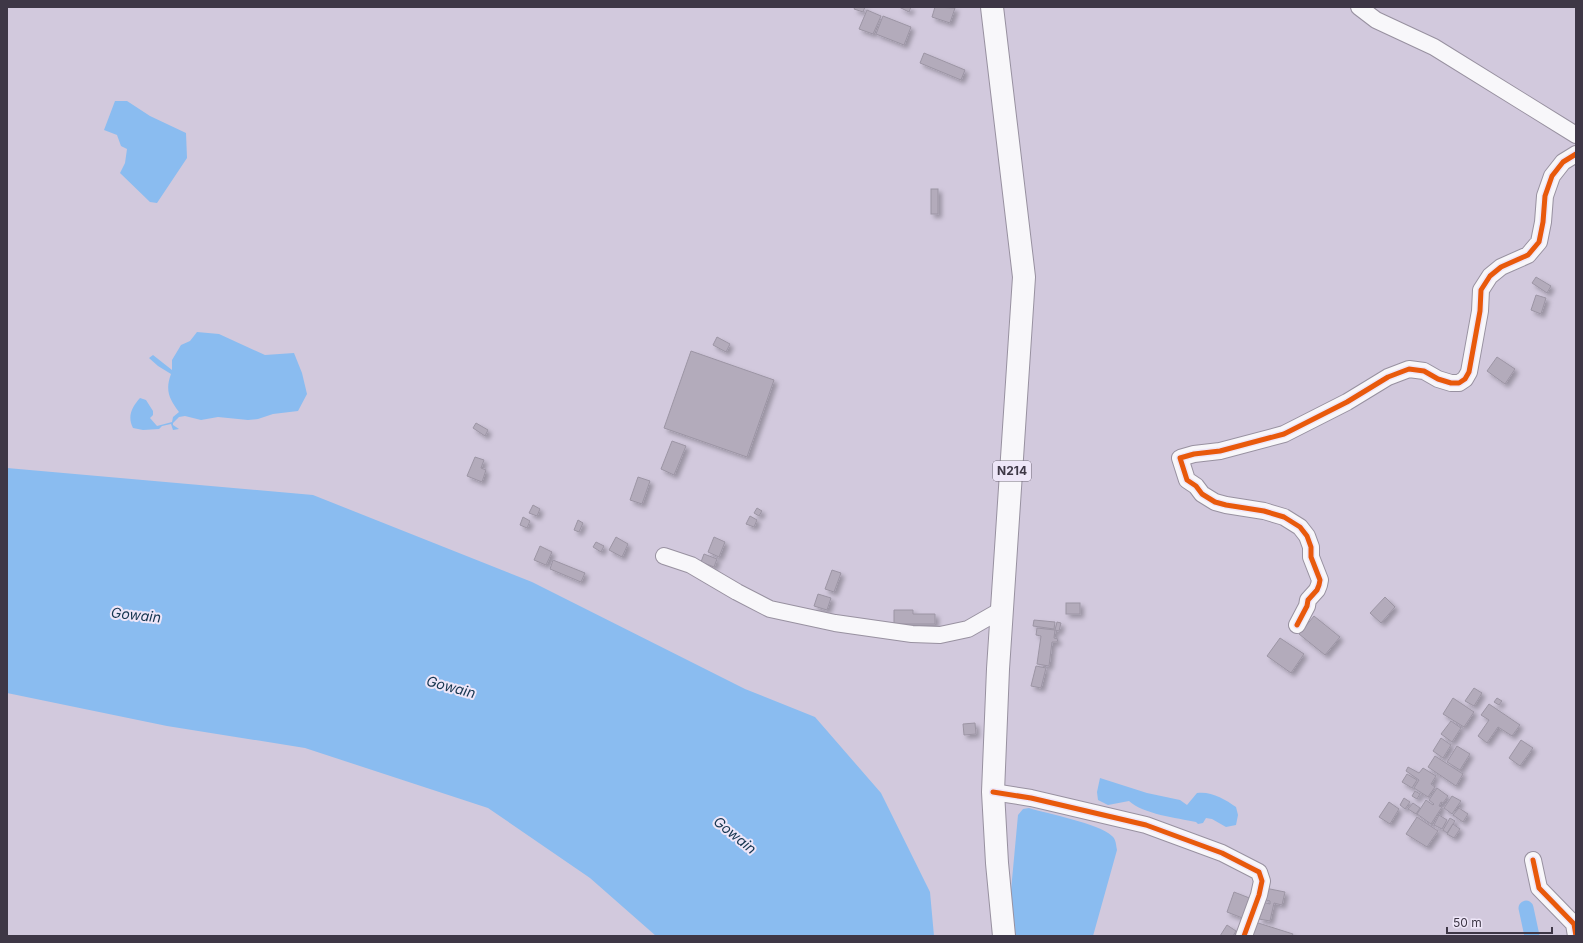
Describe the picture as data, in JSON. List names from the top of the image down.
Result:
{
  "streets": {
    "highway": ["N214"]
  },
  "water": ["Gowain"],
  "scale_bar": "50 m"
}
